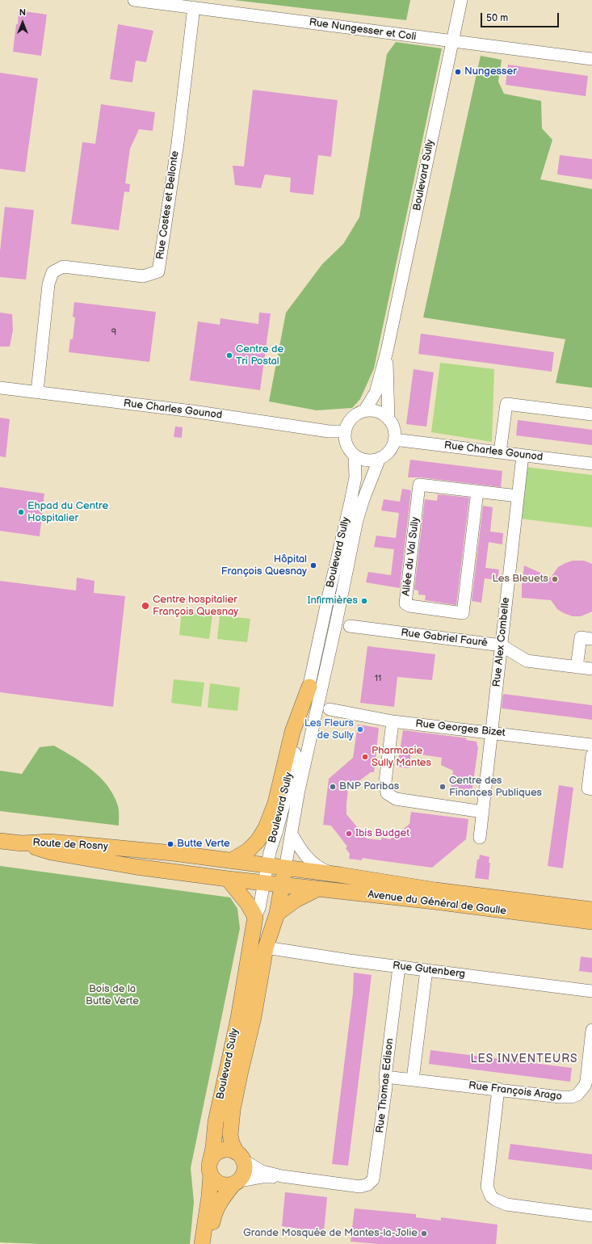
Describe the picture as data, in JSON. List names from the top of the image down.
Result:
{
  "streets": {
    "main road": ["Boulevard Sully", "Route de Rosny", "Avenue du Général de Gaulle"],
    "street": [
      "Rue Nungesser et Coli",
      "Rue Costes et Bellonte",
      "Rue Charles Gounod",
      "Allée du Val Sully",
      "Rue Gabriel Fauré",
      "Rue Alex Combelle",
      "Rue Georges Bizet",
      "Rue Gutenberg",
      "Rue Thomas Edison",
      "Rue François Arago"
    ]
  },
  "crossings": [
    ["Rue Nungesser et Coli", "Boulevard Sully"],
    ["Rue Nungesser et Coli", "Rue Costes et Bellonte"],
    ["Boulevard Sully", "Rue Charles Gounod"],
    ["Boulevard Sully", "Route de Rosny"],
    ["Boulevard Sully", "Avenue du Général de Gaulle"],
    ["Boulevard Sully", "Rue Gutenberg"],
    ["Rue Costes et Bellonte", "Rue Charles Gounod"],
    ["Rue Charles Gounod", "Rue Alex Combelle"],
    ["Allée du Val Sully", "Rue Alex Combelle"],
    ["Rue Gabriel Fauré", "Rue Alex Combelle"],
    ["Rue Alex Combelle", "Rue Georges Bizet"],
    ["Route de Rosny", "Avenue du Général de Gaulle"],
    ["Rue Gutenberg", "Rue Thomas Edison"],
    ["Rue Thomas Edison", "Rue François Arago"]
  ],
  "districts": ["LES INVENTEURS"],
  "parks": ["Bois de la Butte Verte"],
  "places": [
    "Nungesser",
    "Centre de Tri Postal",
    "Ehpad du Centre Hospitalier",
    "Hôpital François Quesnay",
    "Les Bleuets",
    "Infirmières",
    "Centre hospitalier François Quesnay",
    "Les Fleurs de Sully",
    "Pharmacie Sully Mantes",
    "BNP Paribas",
    "Centre des Finances Publiques",
    "Ibis Budget",
    "Butte Verte",
    "Grande Mosquée de Mantes-la-Jolie"
  ],
  "house_numbers": ["9", "11"],
  "scale_bar": "50 m",
  "north": "top"
}
